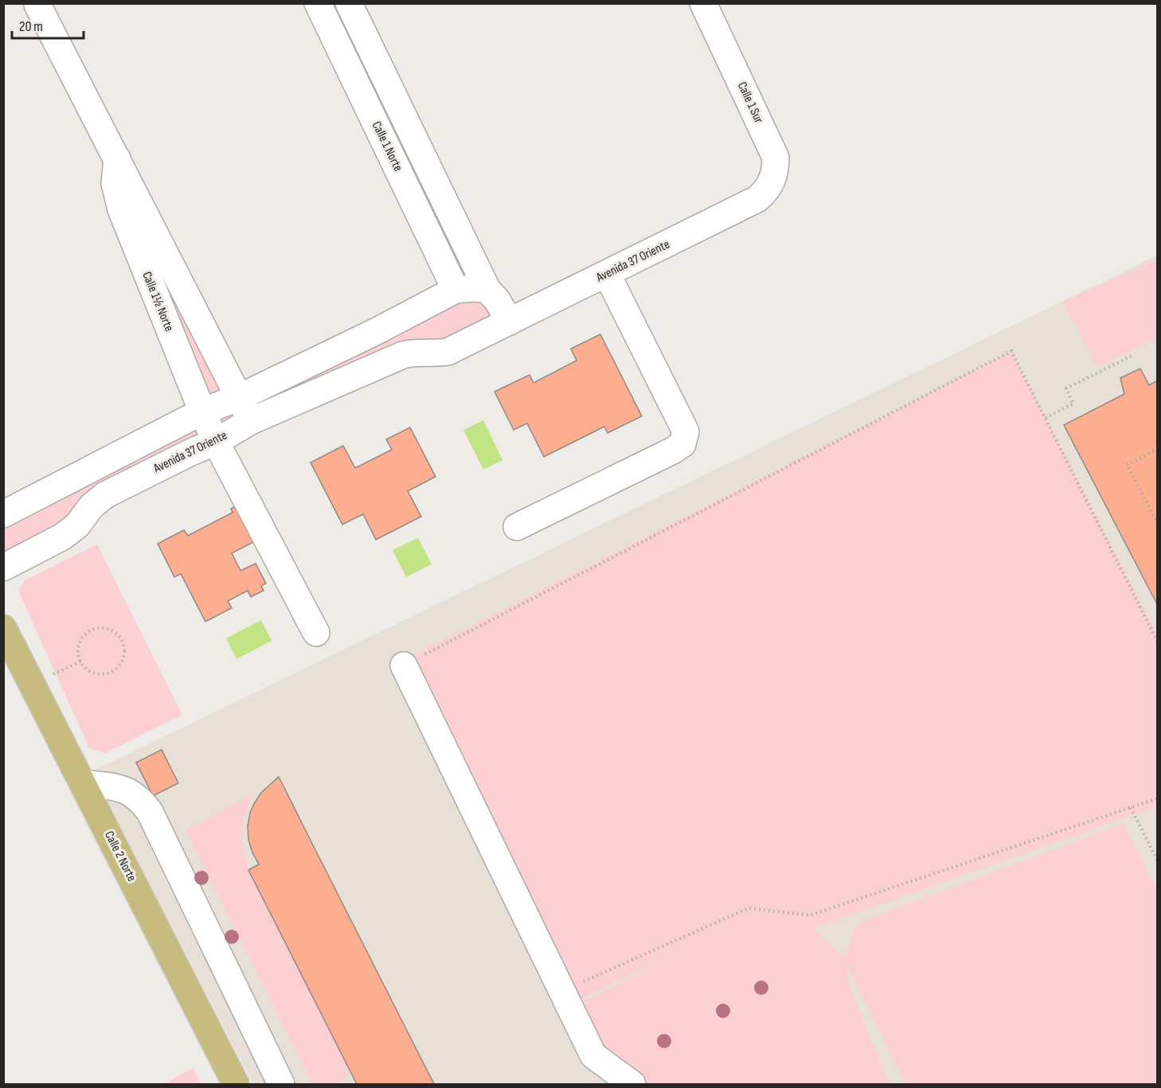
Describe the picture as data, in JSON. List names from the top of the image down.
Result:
{
  "streets": {
    "main road": ["Calle 2 Norte"],
    "street": [
      "Calle 1 Sur",
      "Calle 1 Norte",
      "Avenida 37 Oriente",
      "Calle 1½ Norte"
    ]
  },
  "crossings": [
    ["Calle 1 Sur", "Avenida 37 Oriente"],
    ["Avenida 37 Oriente", "Calle 1½ Norte"]
  ],
  "scale_bar": "20 m"
}
